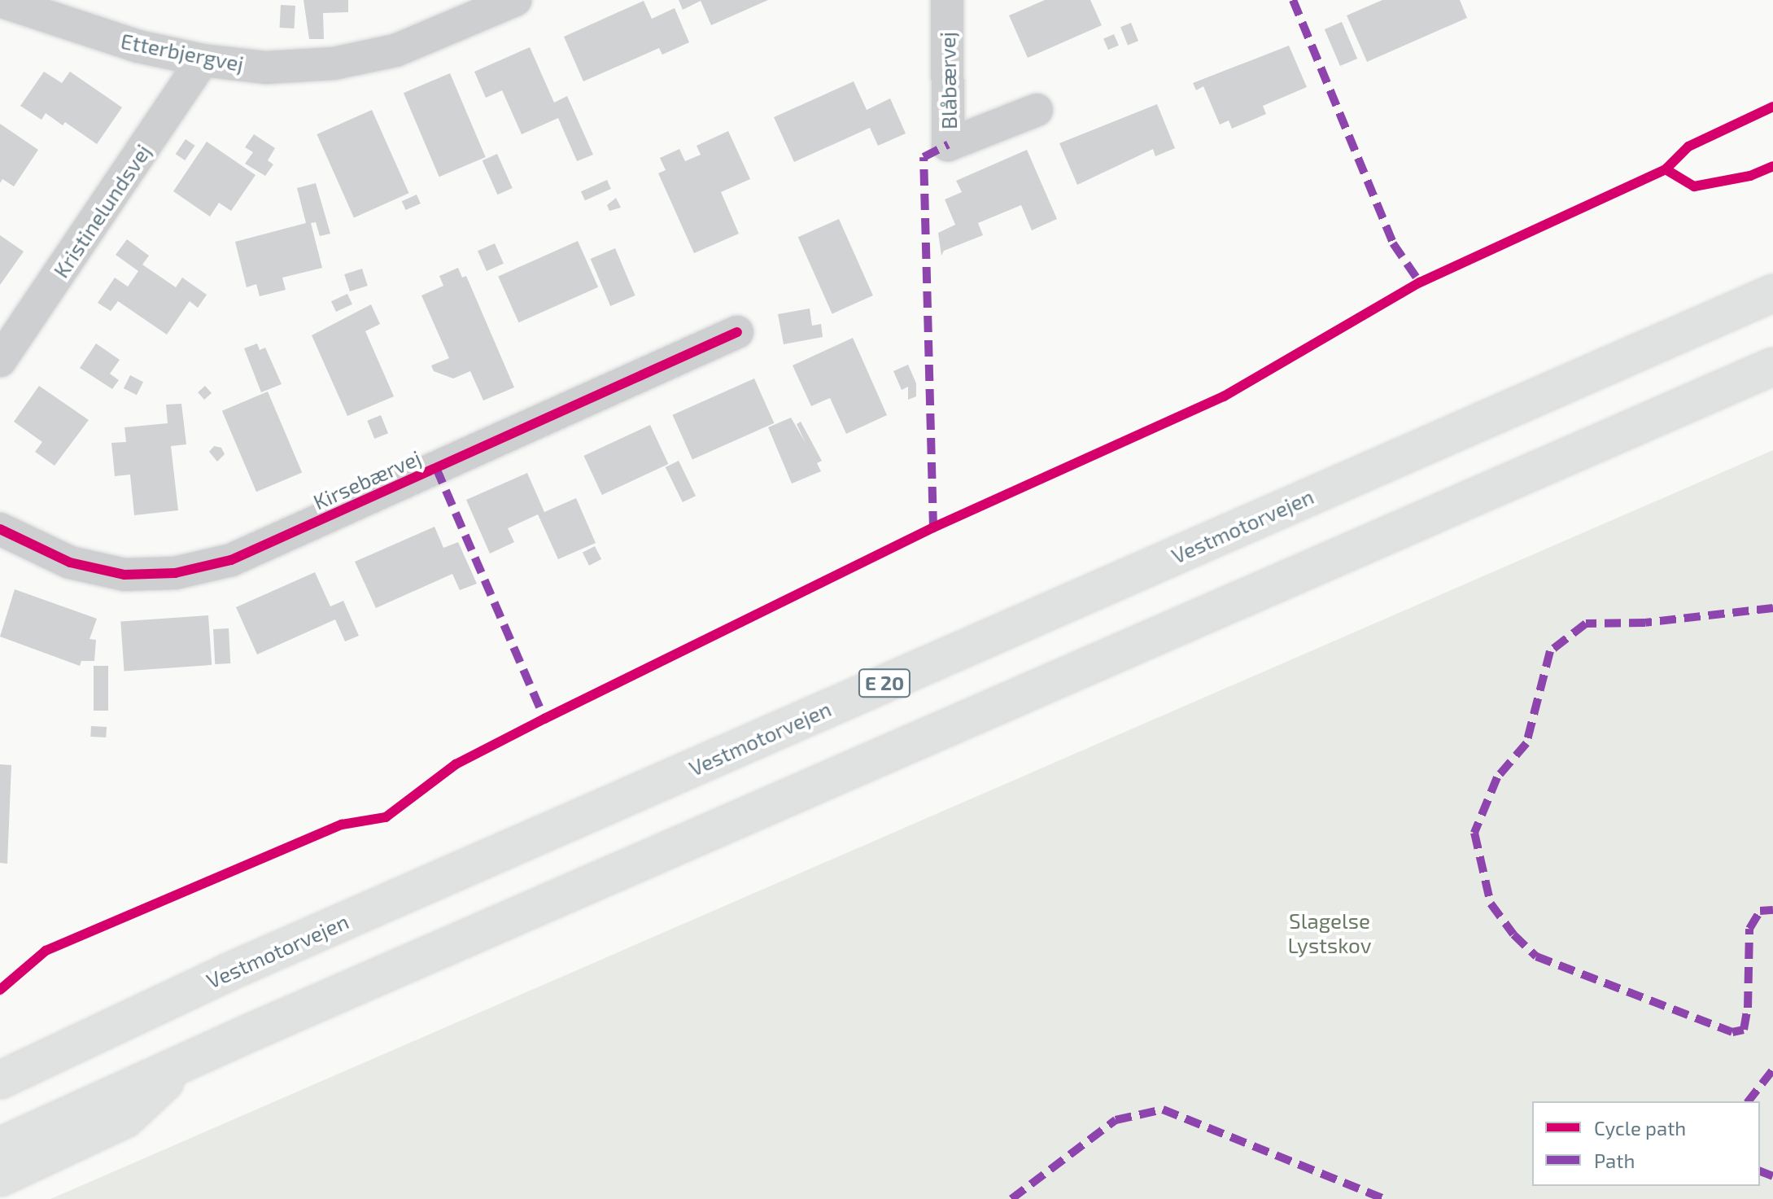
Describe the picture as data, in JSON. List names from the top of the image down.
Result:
{
  "streets": {
    "highway": ["Vestmotorvejen", "E 20"],
    "street": [
      "Etterbjergvej",
      "Blåbærvej",
      "Kristinelundsvej",
      "Kirsebærvej"
    ]
  },
  "crossings": [
    ["Etterbjergvej", "Kristinelundsvej"]
  ],
  "parks": ["Slagelse Lystskov"],
  "legend": ["Cycle path", "Path"]
}
